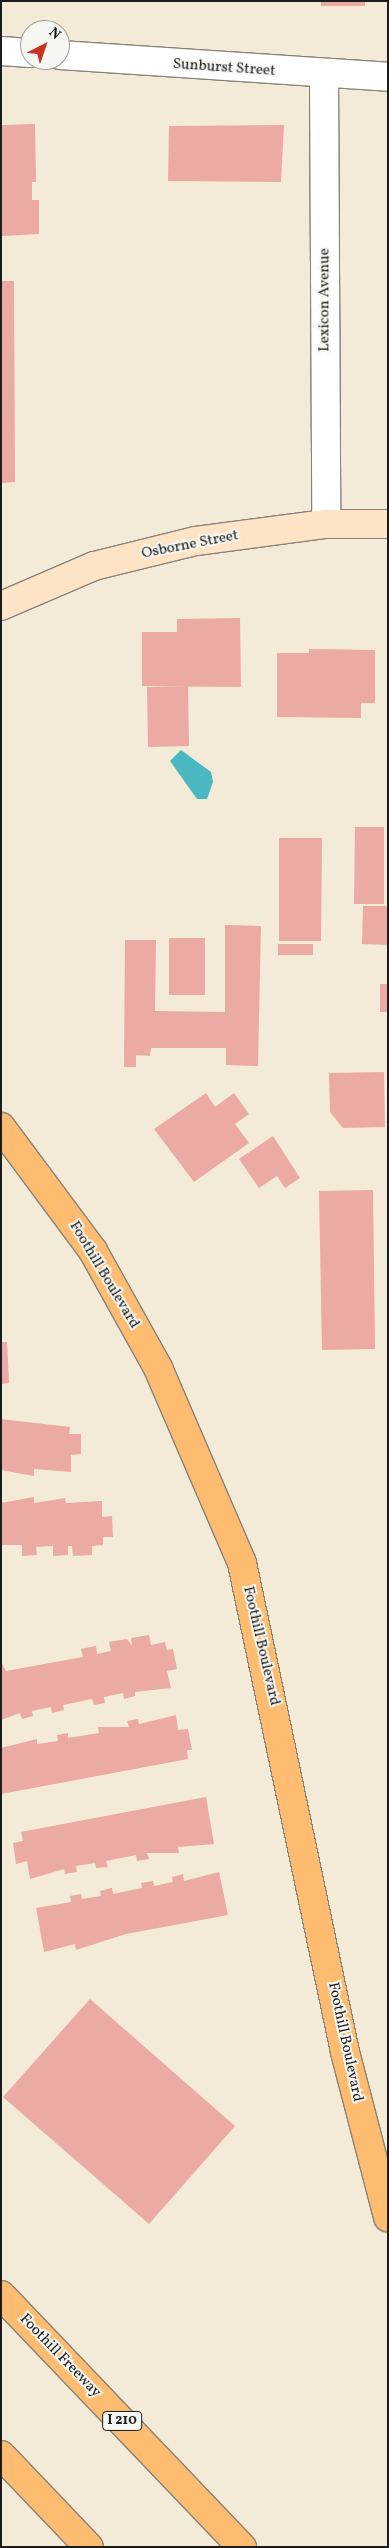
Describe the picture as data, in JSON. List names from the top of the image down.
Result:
{
  "streets": {
    "main road": [
      "Osborne Street",
      "Foothill Boulevard",
      "Foothill Freeway",
      "I 210"
    ],
    "street": ["Sunburst Street", "Lexicon Avenue"]
  },
  "crossings": [
    ["Sunburst Street", "Lexicon Avenue"],
    ["Lexicon Avenue", "Osborne Street"]
  ],
  "north": "top right"
}
